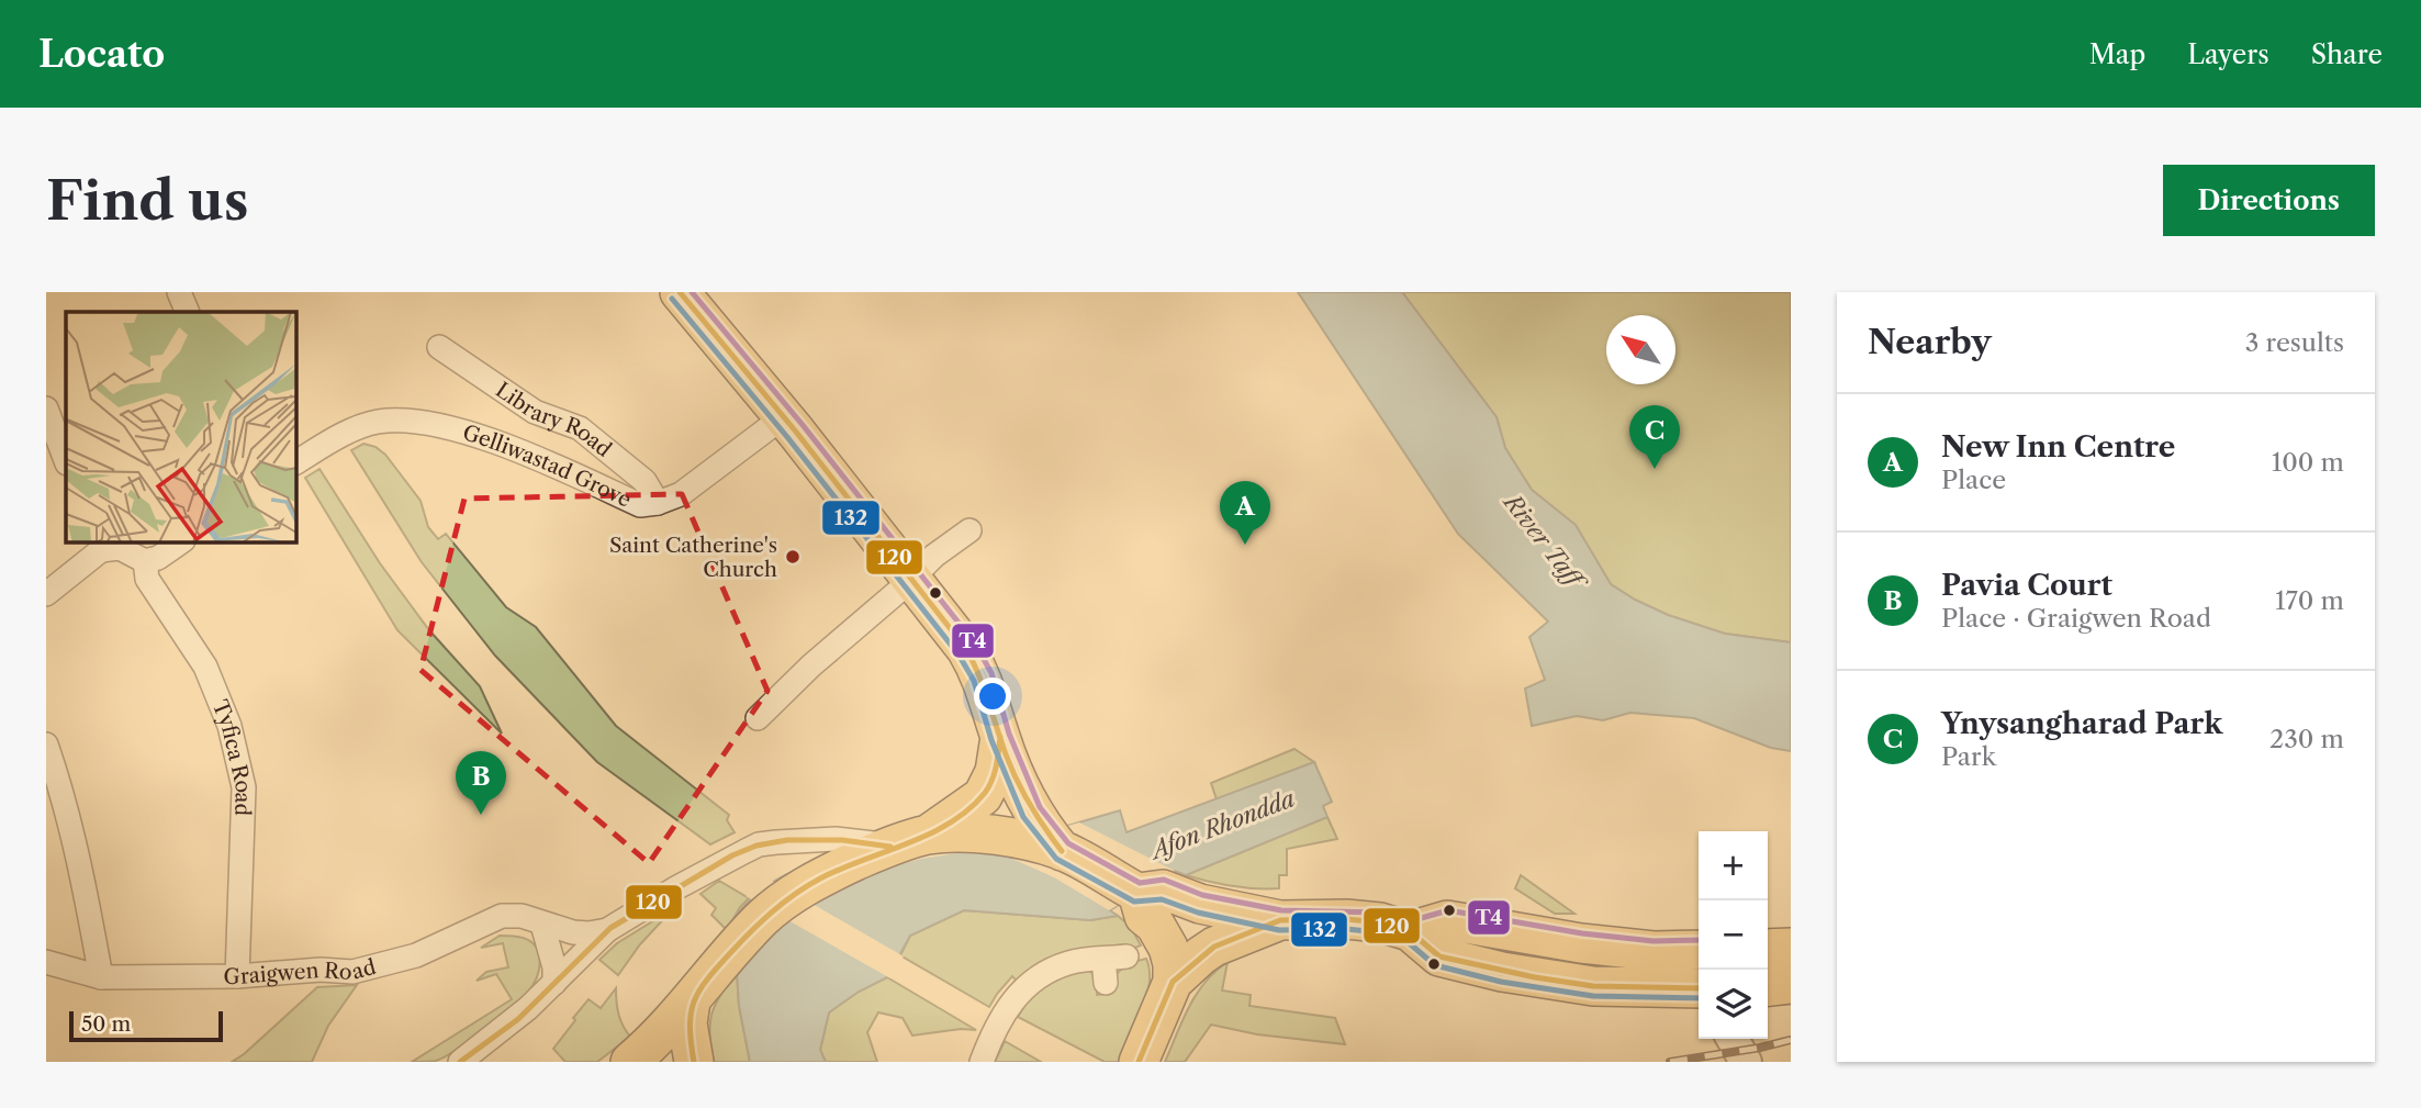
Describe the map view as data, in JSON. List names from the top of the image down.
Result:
{
  "streets": {
    "street": [
      "Library Road",
      "Gelliwastad Grove",
      "Tyfica Road",
      "Graigwen Road"
    ]
  },
  "crossings": [
    ["Library Road", "Gelliwastad Grove"],
    ["Tyfica Road", "Graigwen Road"]
  ],
  "water": ["River Taff", "Afon Rhondda"],
  "places": ["Saint Catherine's Church"],
  "lines": ["transit line 120", "transit line T4", "transit line 132"],
  "scale_bar": "50 m",
  "north": "top left",
  "page": {
    "header": "Locato",
    "nav": ["Map", "Layers", "Share"],
    "buttons": "Directions",
    "title": "Find us",
    "heading": ["Nearby", "3 results"],
    "list": [
      {
        "mark": "A",
        "name": "New Inn Centre",
        "note": "Place",
        "value": "100 m"
      },
      {
        "mark": "B",
        "name": "Pavia Court",
        "note": "Place · Graigwen Road",
        "value": "170 m"
      },
      {
        "mark": "C",
        "name": "Ynysangharad Park",
        "note": "Park",
        "value": "230 m"
      }
    ],
    "pins": ["C", "A", "B"],
    "map_buttons": ["+", "−"],
    "scale": "50 m"
  }
}
